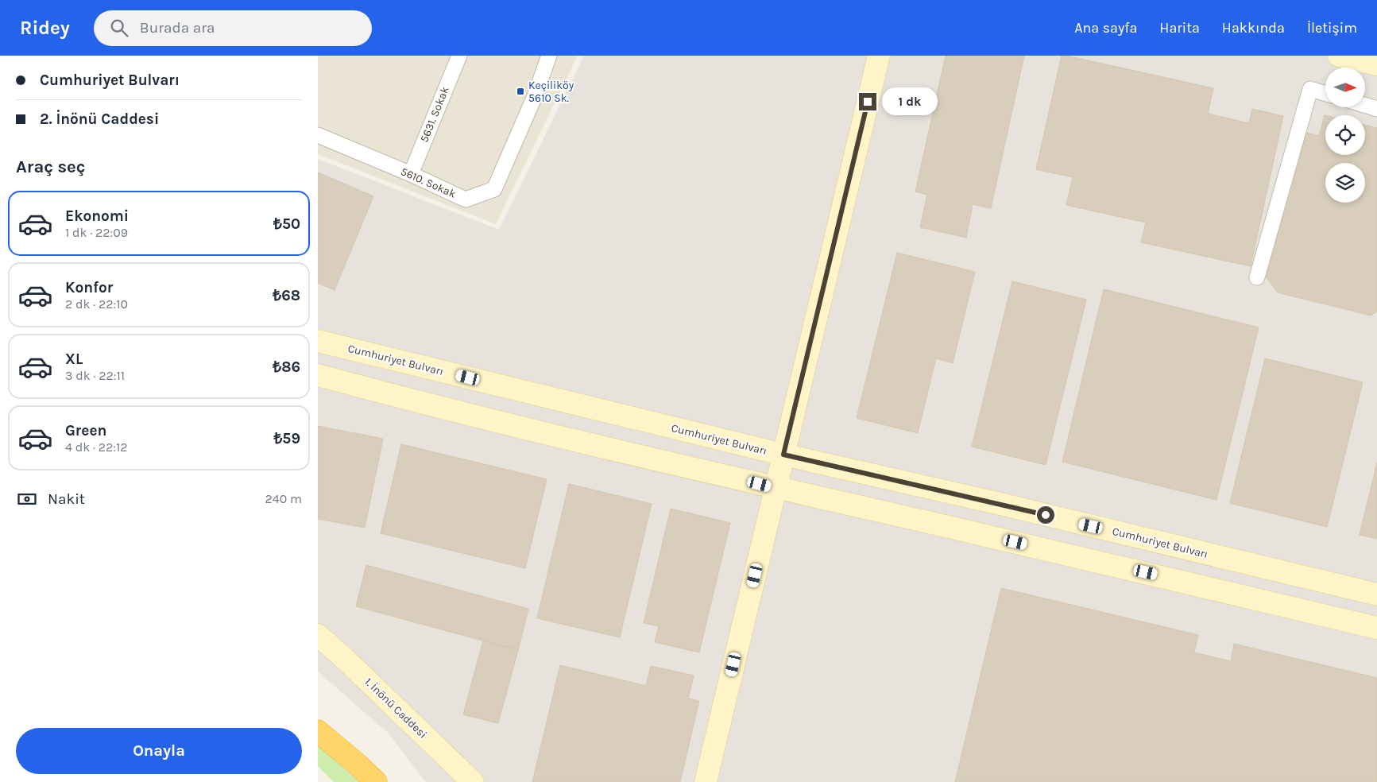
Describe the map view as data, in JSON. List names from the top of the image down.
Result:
{
  "streets": {
    "main road": ["Cumhuriyet Bulvarı", "1. İnönü Caddesi"],
    "street": ["5631. Sokak", "5610. Sokak"]
  },
  "crossings": [
    ["5631. Sokak", "5610. Sokak"]
  ],
  "places": {
    "transit": ["Keçiliköy 5610 Sk."]
  },
  "north": "right",
  "page": {
    "header": "Ridey",
    "search": "Burada ara",
    "nav": [
      "Ana sayfa",
      "Harita",
      "Hakkında",
      "İletişim"
    ],
    "banner": ["Cumhuriyet Bulvarı", "2. İnönü Caddesi"],
    "bubble": "1 dk",
    "heading": "Araç seç",
    "list": [
      {
        "name": "Ekonomi",
        "note": "1 dk · 22:09",
        "value": "₺50"
      },
      {
        "name": "Konfor",
        "note": "2 dk · 22:10",
        "value": "₺68"
      },
      {
        "name": "XL",
        "note": "3 dk · 22:11",
        "value": "₺86"
      },
      {
        "name": "Green",
        "note": "4 dk · 22:12",
        "value": "₺59"
      }
    ],
    "pay": ["Nakit", "240 m"],
    "buttons": "Onayla"
  }
}
